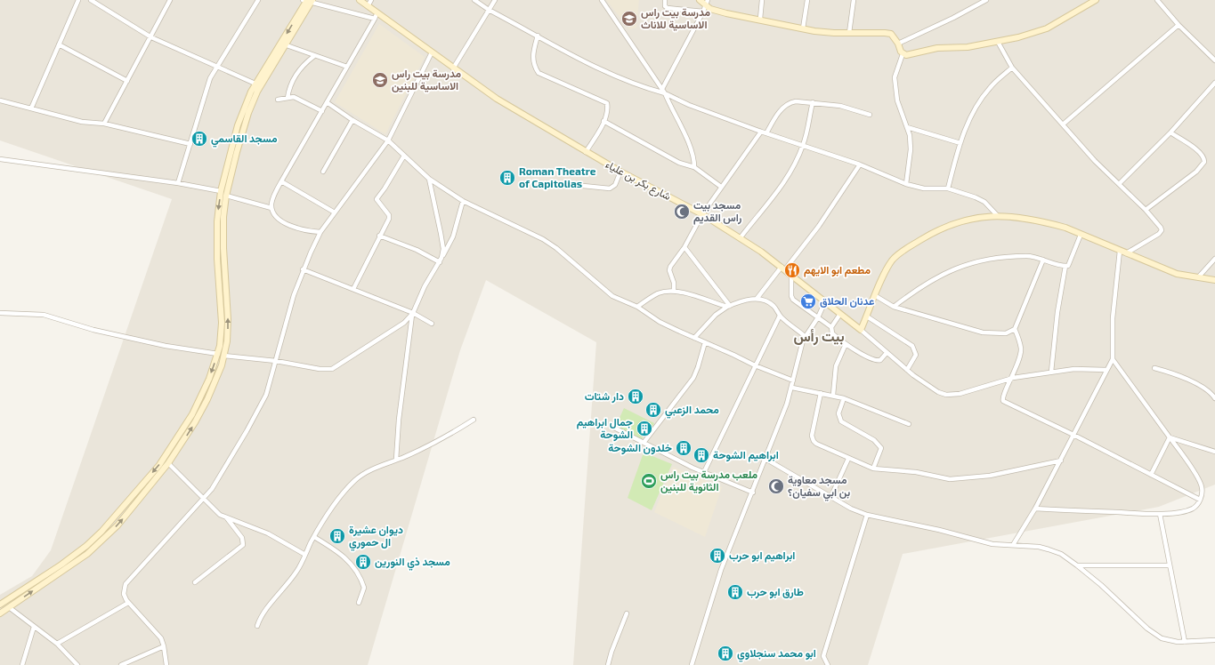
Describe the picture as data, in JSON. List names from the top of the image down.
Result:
{
  "streets": {
    "street": ["شارع بكر بن علياء"]
  },
  "districts": ["بيت رأس"],
  "places": {
    "school or university": ["مدرسة بيت راس الاساسية للاناث", "مدرسة بيت راس الاساسية للبنين"],
    "building": [
      "مسجد القاسمي",
      "Roman Theatre of Capitolias",
      "دار شتات",
      "محمد الزعبي",
      "جمال ابراهيم الشوحة",
      "خلدون الشوحة",
      "ابراهيم الشوحة",
      "ديوان عشيرة ال حموري",
      "ابراهيم ابو حرب",
      "مسجد ذي النورين",
      "طارق ابو حرب",
      "ابو محمد سنجلاوي"
    ],
    "mosque": ["مسجد بيت راس القديم", "مسجد معاوية بن ابي سفيان؟"],
    "restaurant": ["مطعم ابو الايهم"],
    "supermarket": ["عدنان الحلاق"],
    "sports": ["ملعب مدرسة بيت راس الثانوية للبنين"]
  }
}
